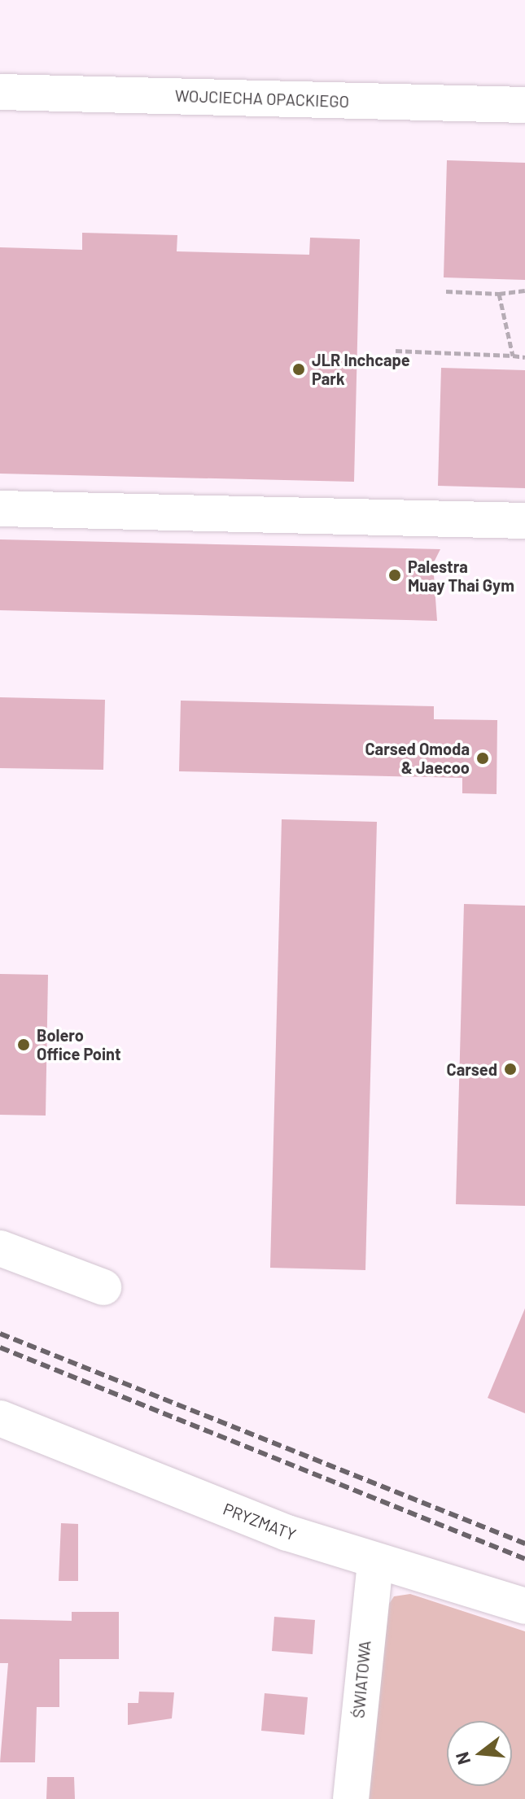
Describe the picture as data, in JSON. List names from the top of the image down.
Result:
{
  "streets": {
    "street": ["WOJCIECHA OPACKIEGO", "PRYZMATY", "ŚWIATOWA"]
  },
  "crossings": [
    ["PRYZMATY", "ŚWIATOWA"]
  ],
  "places": [
    "JLR Inchcape Park",
    "Palestra Muay Thai Gym",
    "Carsed Omoda & Jaecoo",
    "Bolero Office Point",
    "Carsed"
  ],
  "north": "left"
}
